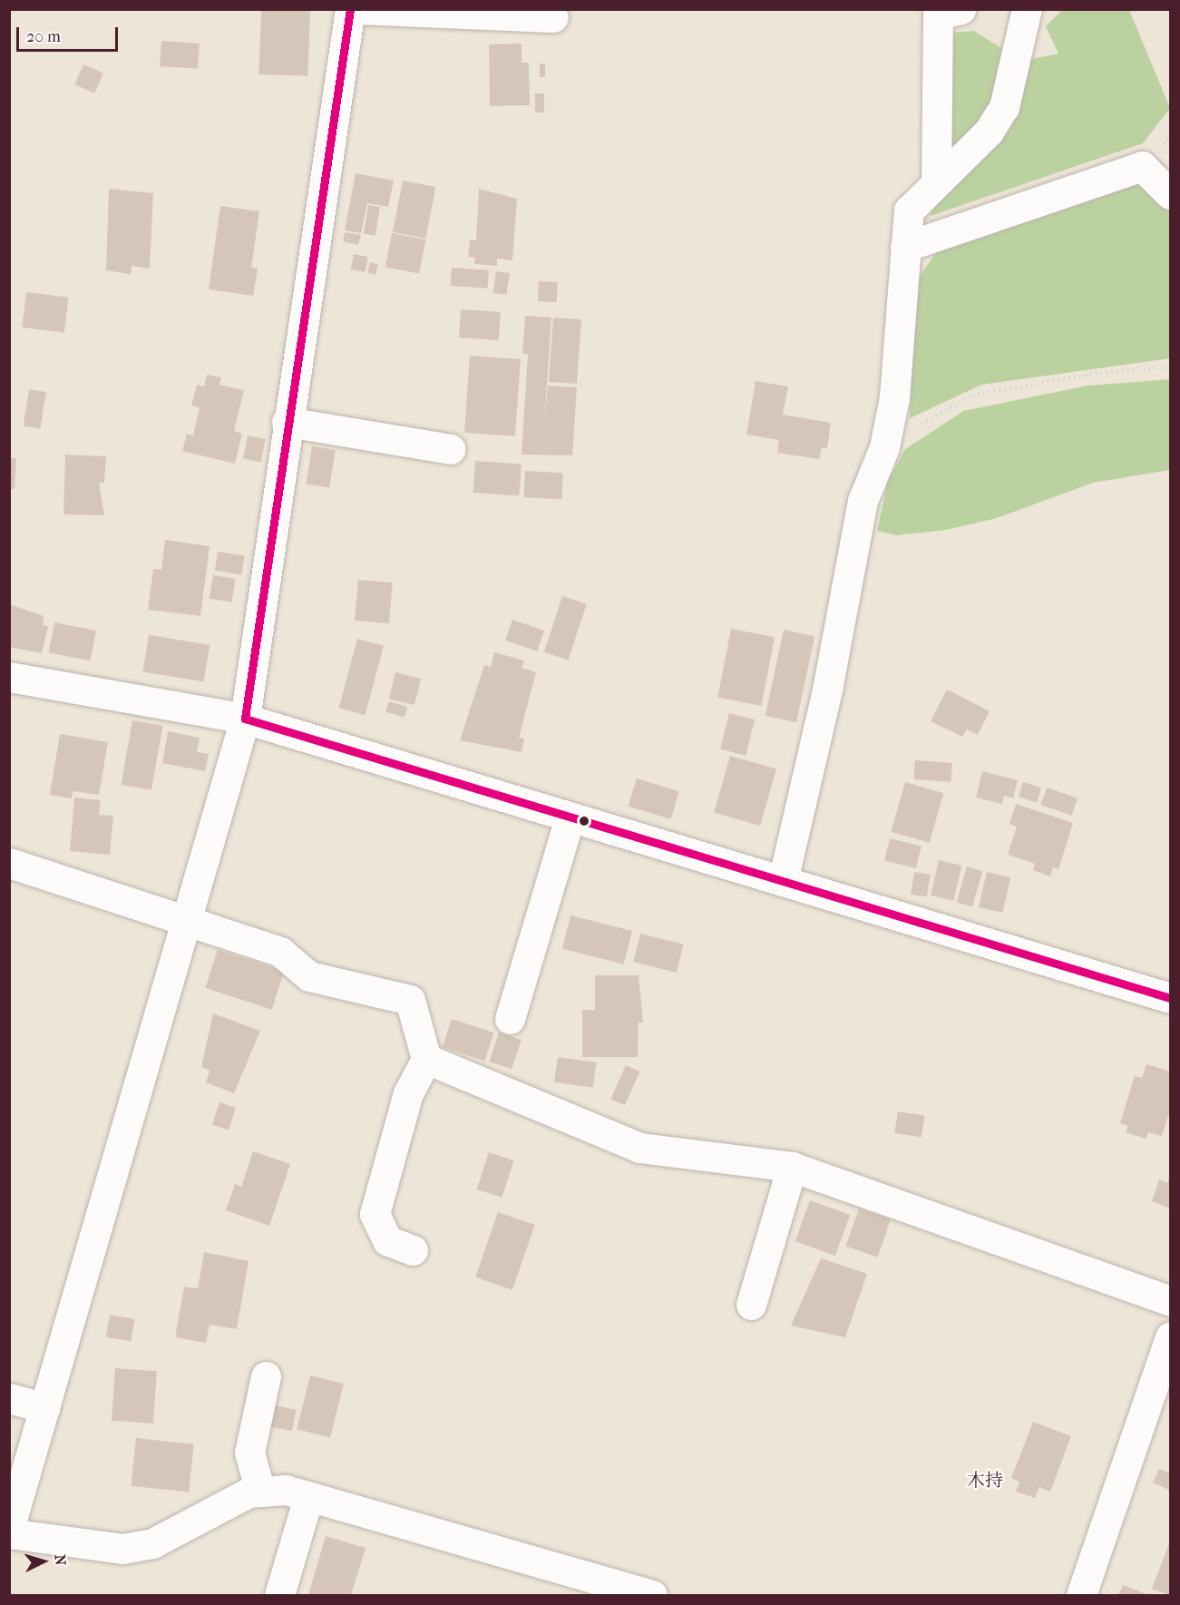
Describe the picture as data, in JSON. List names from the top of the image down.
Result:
{
  "districts": ["木持"],
  "scale_bar": "20 m",
  "north": "right"
}
